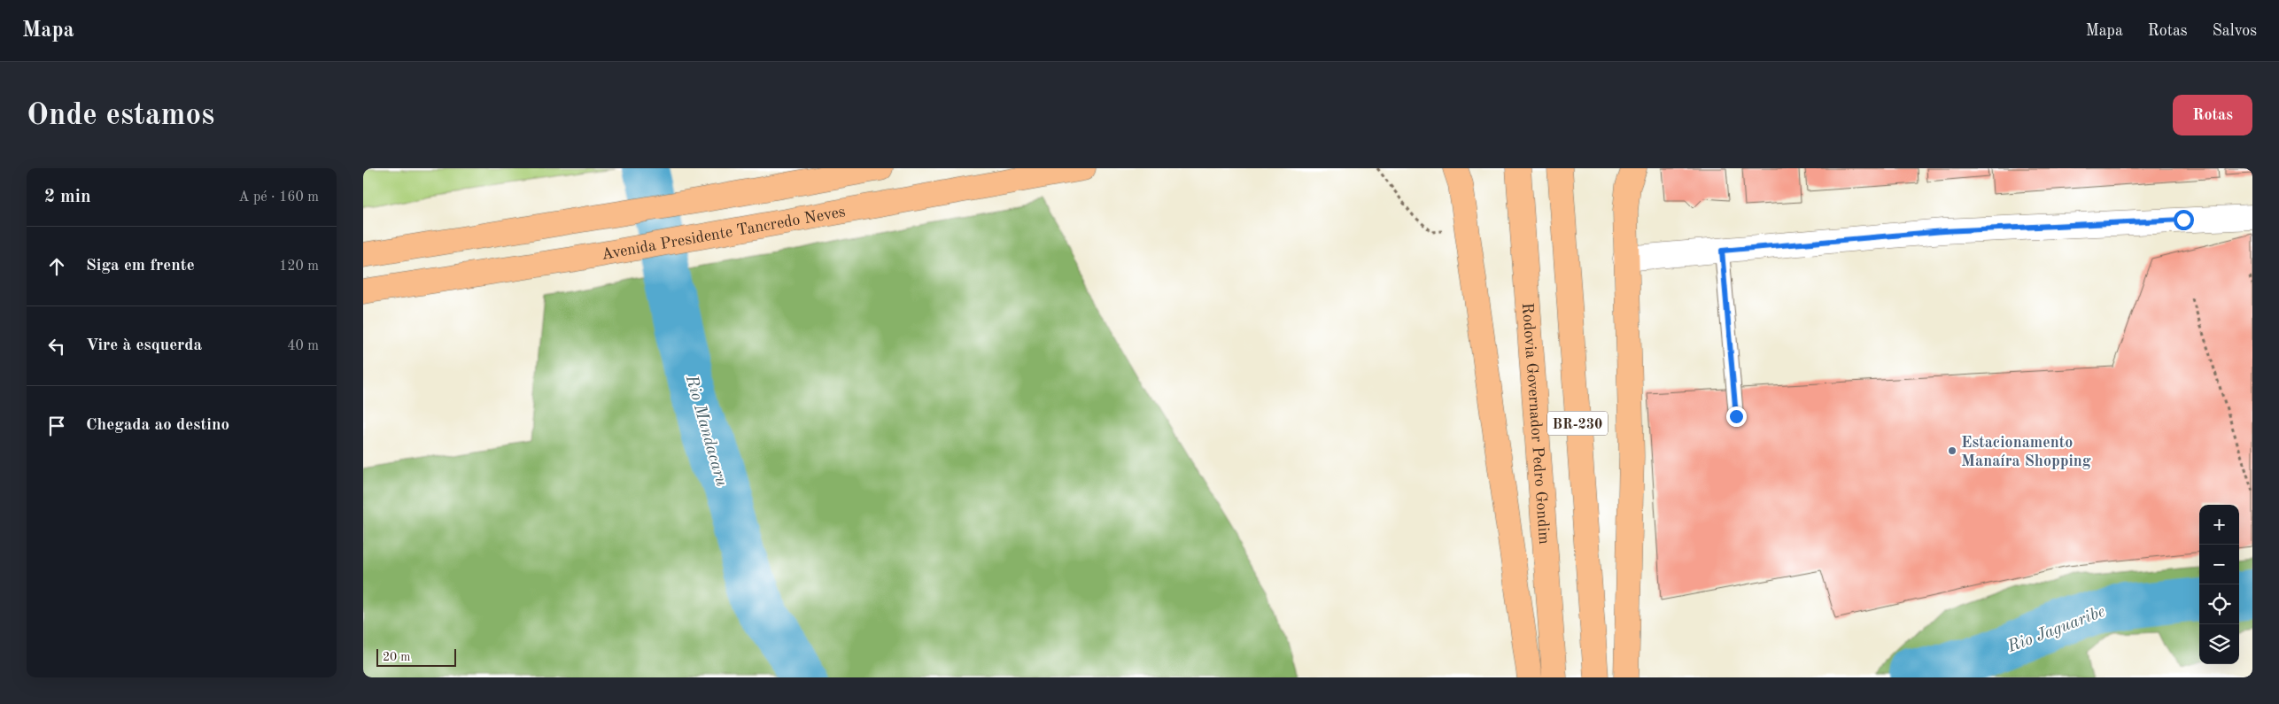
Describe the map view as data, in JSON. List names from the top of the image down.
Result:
{
  "streets": {
    "main road": ["Avenida Presidente Tancredo Neves", "Rodovia Governador Pedro Gondim", "BR-230"]
  },
  "water": ["Rio Mandacaru", "Rio Jaguaribe"],
  "places": ["Estacionamento Manaíra Shopping"],
  "scale_bar": "20 m",
  "page": {
    "header": "Mapa",
    "nav": ["Mapa", "Rotas", "Salvos"],
    "buttons": "Rotas",
    "title": "Onde estamos",
    "heading": ["2 min", "A pé · 160 m"],
    "list": [
      ["Siga em frente", "120 m"],
      ["Vire à esquerda", "40 m"],
      "Chegada ao destino"
    ],
    "map_buttons": ["+", "−"],
    "scale": "20 m"
  }
}
